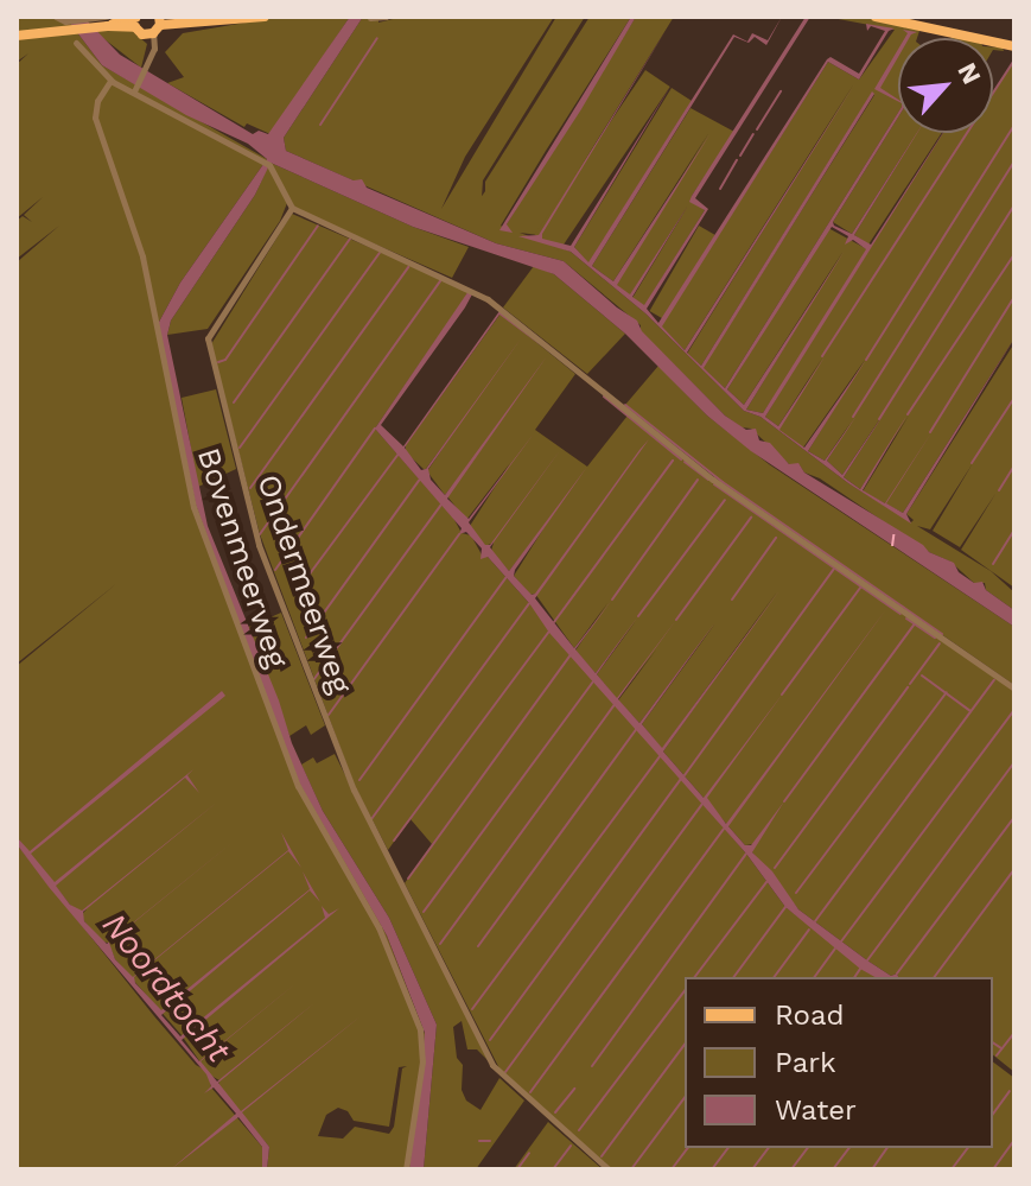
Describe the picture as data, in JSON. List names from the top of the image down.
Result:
{
  "streets": {
    "street": ["Bovenmeerweg", "Ondermeerweg"]
  },
  "water": ["Noordtocht"],
  "legend": ["Road", "Park", "Water"],
  "north": "top right"
}
